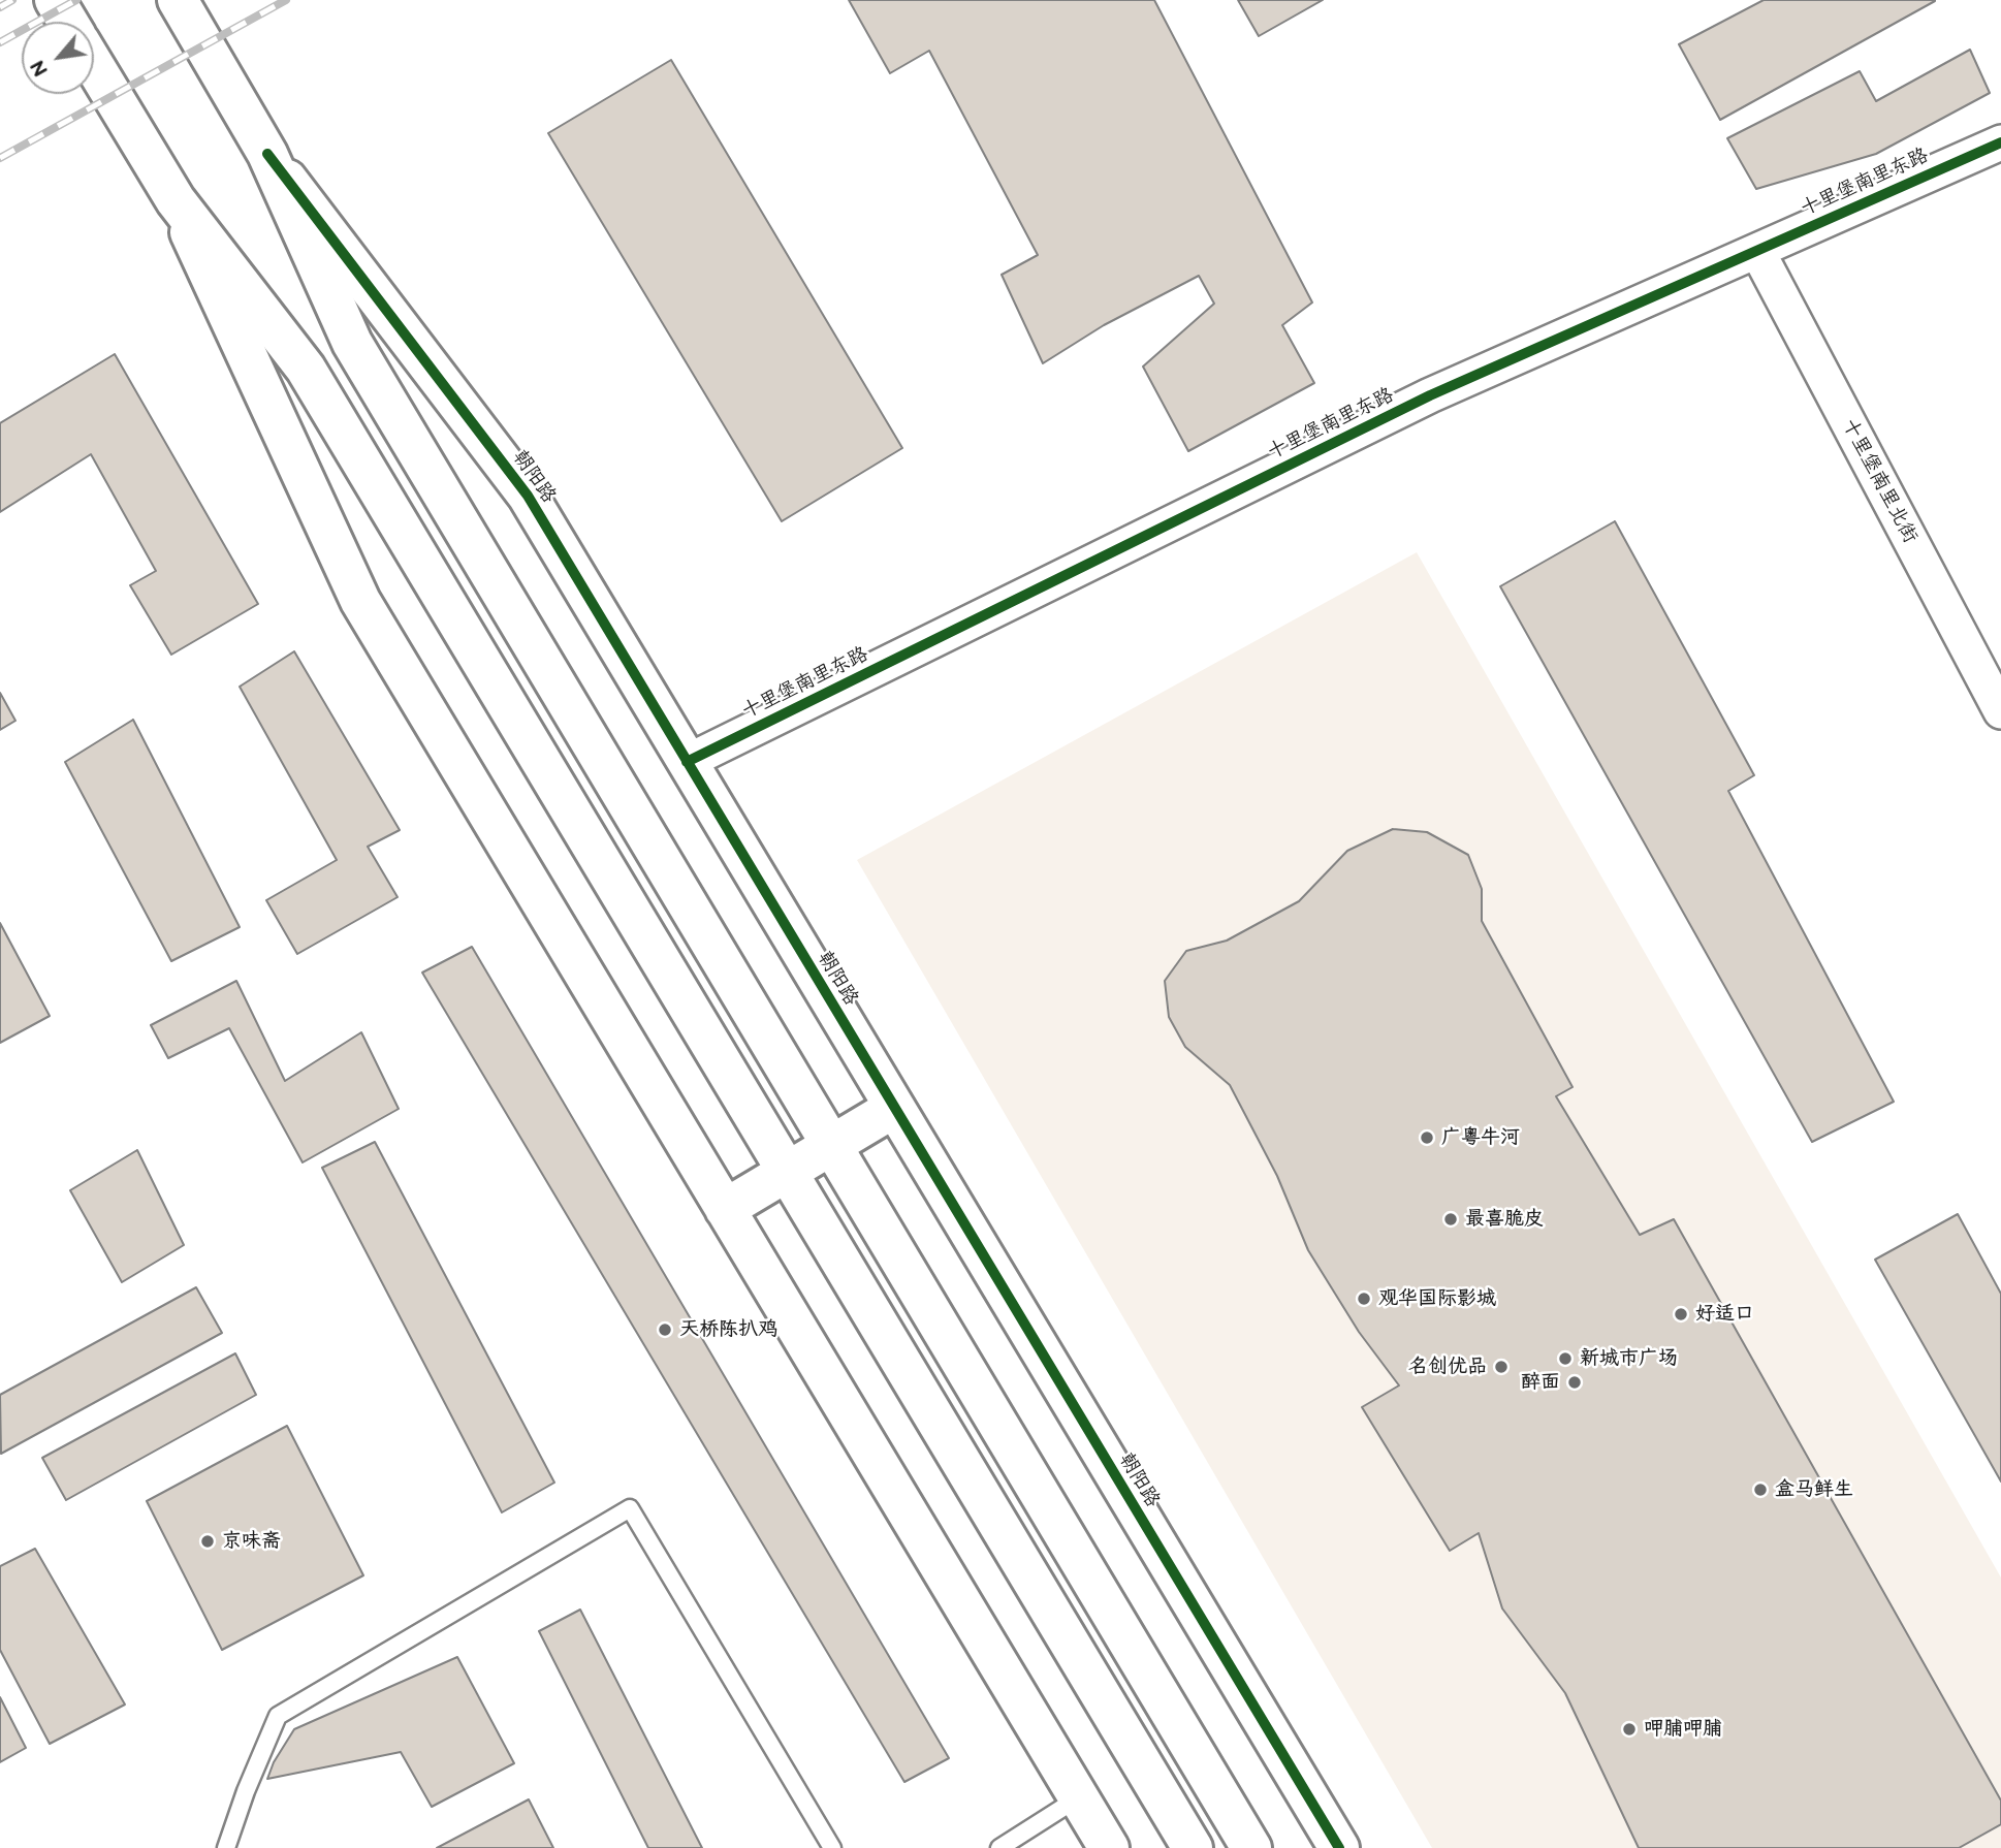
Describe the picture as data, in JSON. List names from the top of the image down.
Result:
{
  "streets": {
    "main road": ["朝阳路"],
    "street": ["十里堡南里东路", "十里堡南里北街"]
  },
  "crossings": [
    ["十里堡南里东路", "朝阳路"],
    ["十里堡南里东路", "十里堡南里北街"]
  ],
  "places": [
    "广粤牛河",
    "最喜脆皮",
    "观华国际影城",
    "好适口",
    "天桥陈扒鸡",
    "新城市广场",
    "名创优品",
    "醉面",
    "盒马鲜生",
    "京味斋",
    "呷脯呷脯"
  ],
  "north": "bottom left"
}
